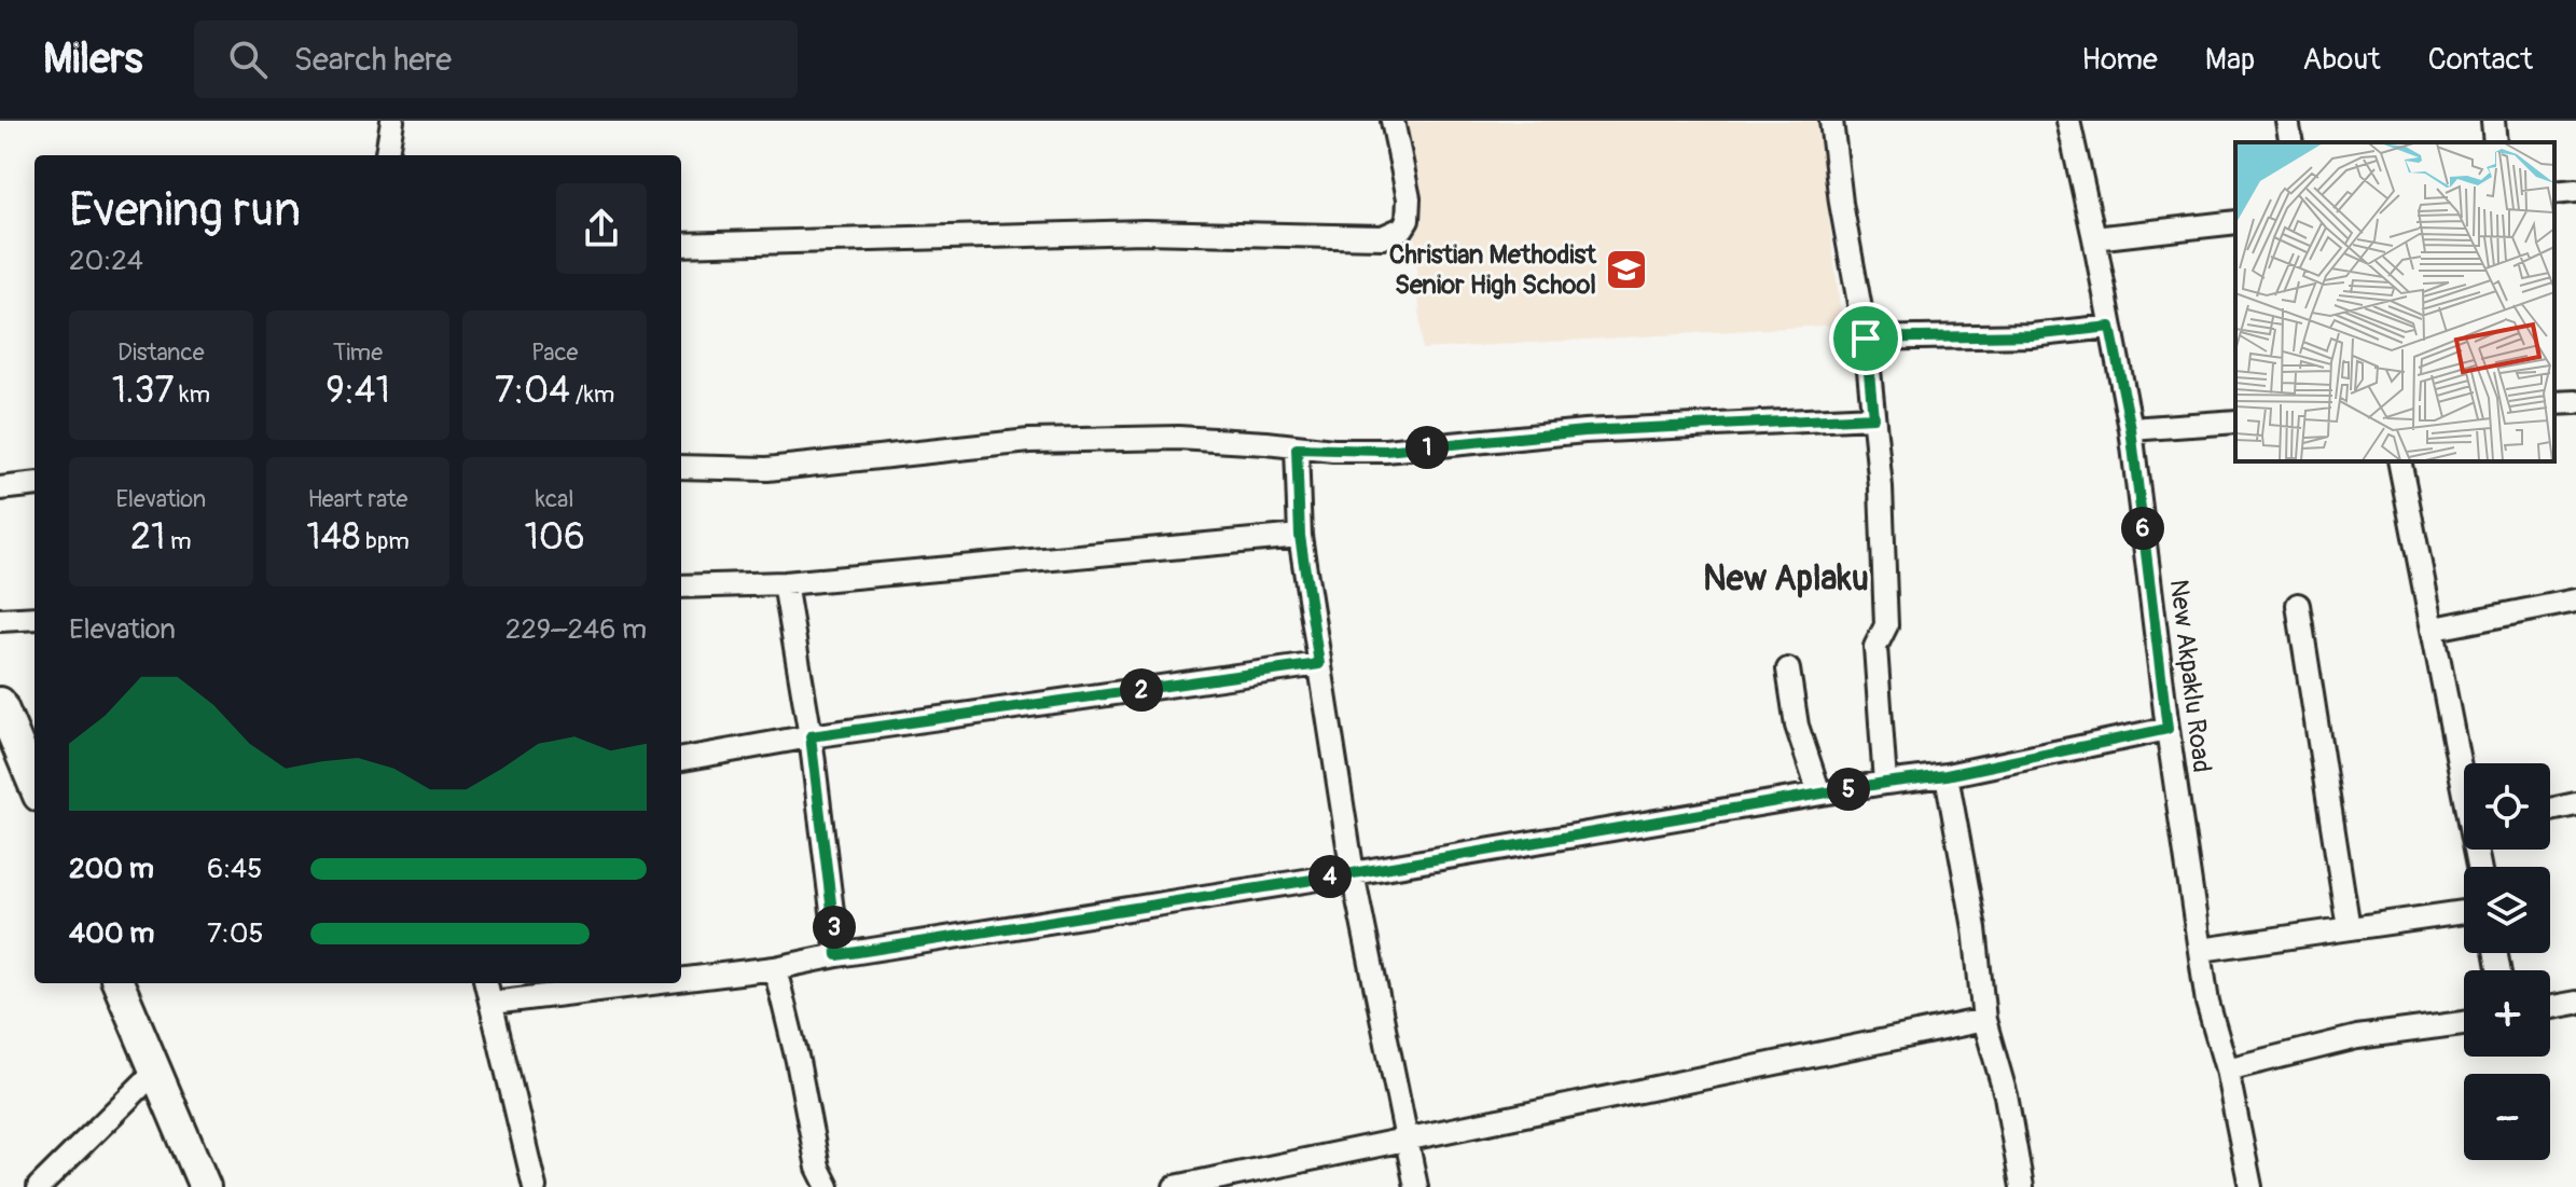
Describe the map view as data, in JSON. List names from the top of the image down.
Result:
{
  "streets": {
    "street": ["New Akpaklu Road"]
  },
  "districts": ["New Aplaku"],
  "places": {
    "school or university": ["Christian Methodist Senior High School"]
  },
  "page": {
    "header": "Milers",
    "search": "Search here",
    "nav": [
      "Home",
      "Map",
      "About",
      "Contact"
    ],
    "heading": ["Evening run", "20:24"],
    "stats": [
      ["Distance", "1.37 km"],
      ["Time", "9:41"],
      ["Pace", "7:04 /km"],
      ["Elevation", "21 m"],
      ["Heart rate", "148 bpm"],
      ["kcal", "106"]
    ],
    "pins": [
      "1",
      "6",
      "2",
      "5",
      "4",
      "3"
    ],
    "chart": ["Elevation", "229–246 m"],
    "map_buttons": ["+", "−"],
    "list": [
      {
        "name": "200 m",
        "note": "6:45"
      },
      {
        "name": "400 m",
        "note": "7:05"
      }
    ]
  }
}
